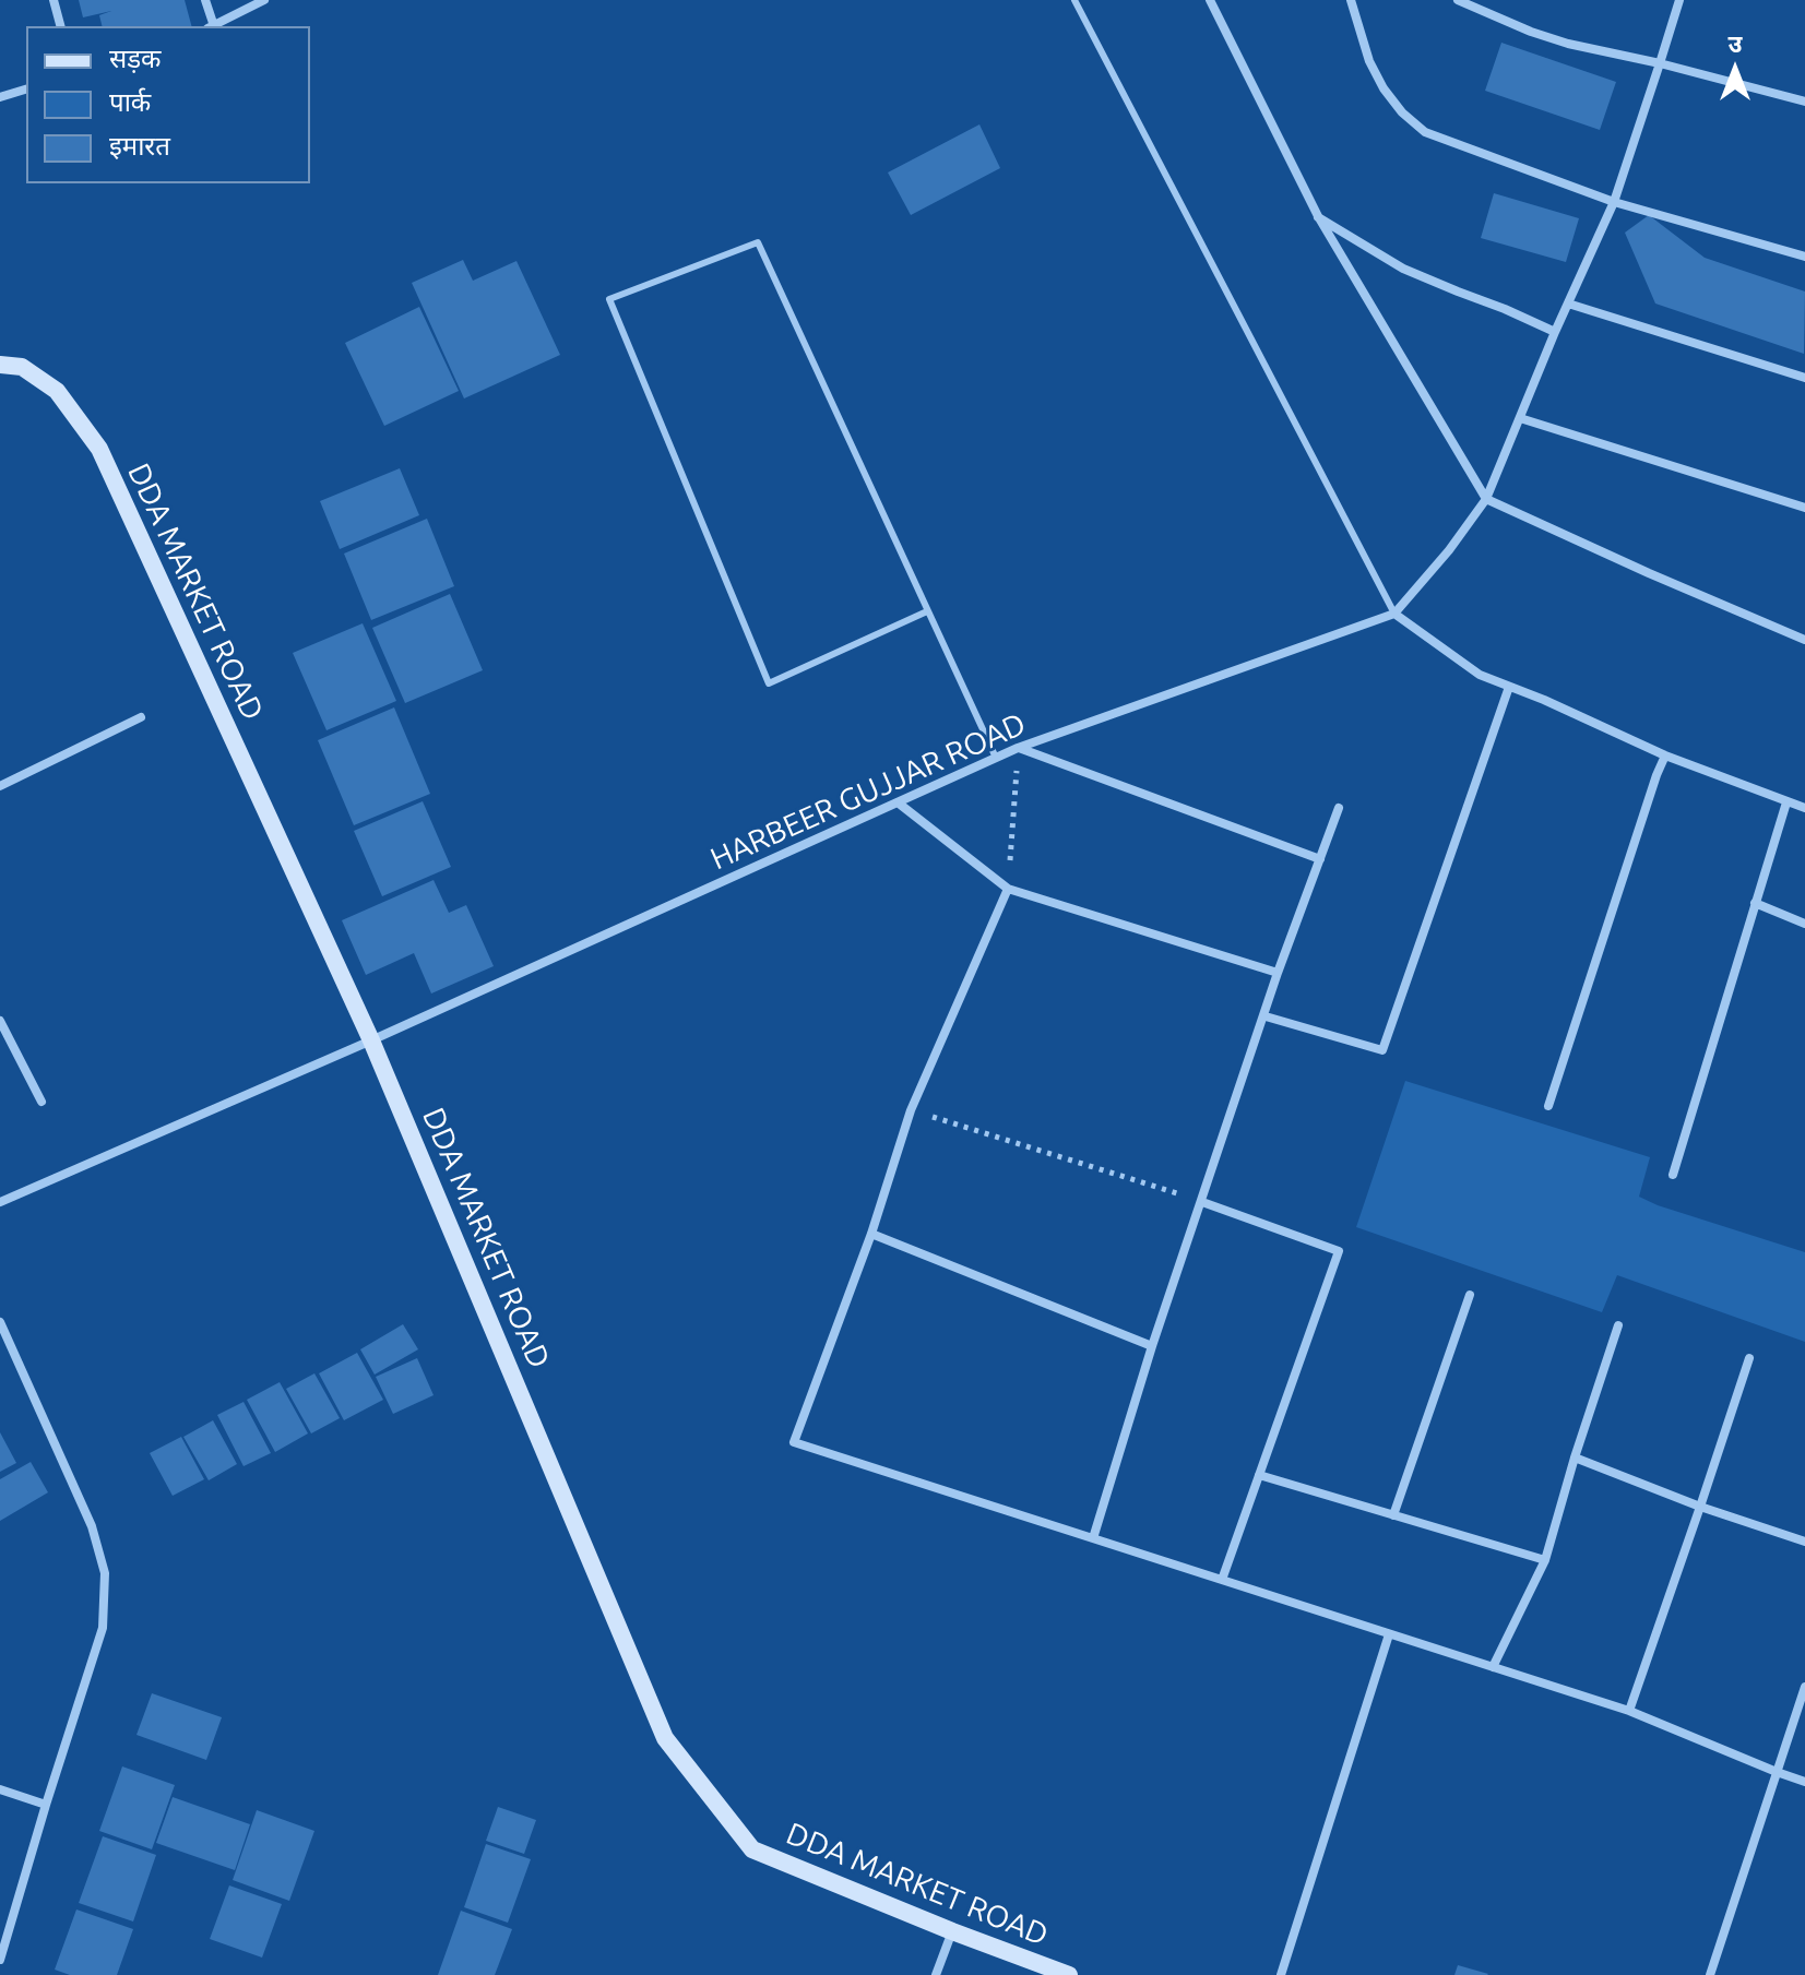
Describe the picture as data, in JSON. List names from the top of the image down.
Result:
{
  "streets": {
    "street": ["DDA MARKET ROAD", "HARBEER GUJJAR ROAD"]
  },
  "crossings": [
    ["DDA MARKET ROAD", "HARBEER GUJJAR ROAD"]
  ],
  "legend": ["सड़क", "पार्क", "इमारत"],
  "north": "top"
}
